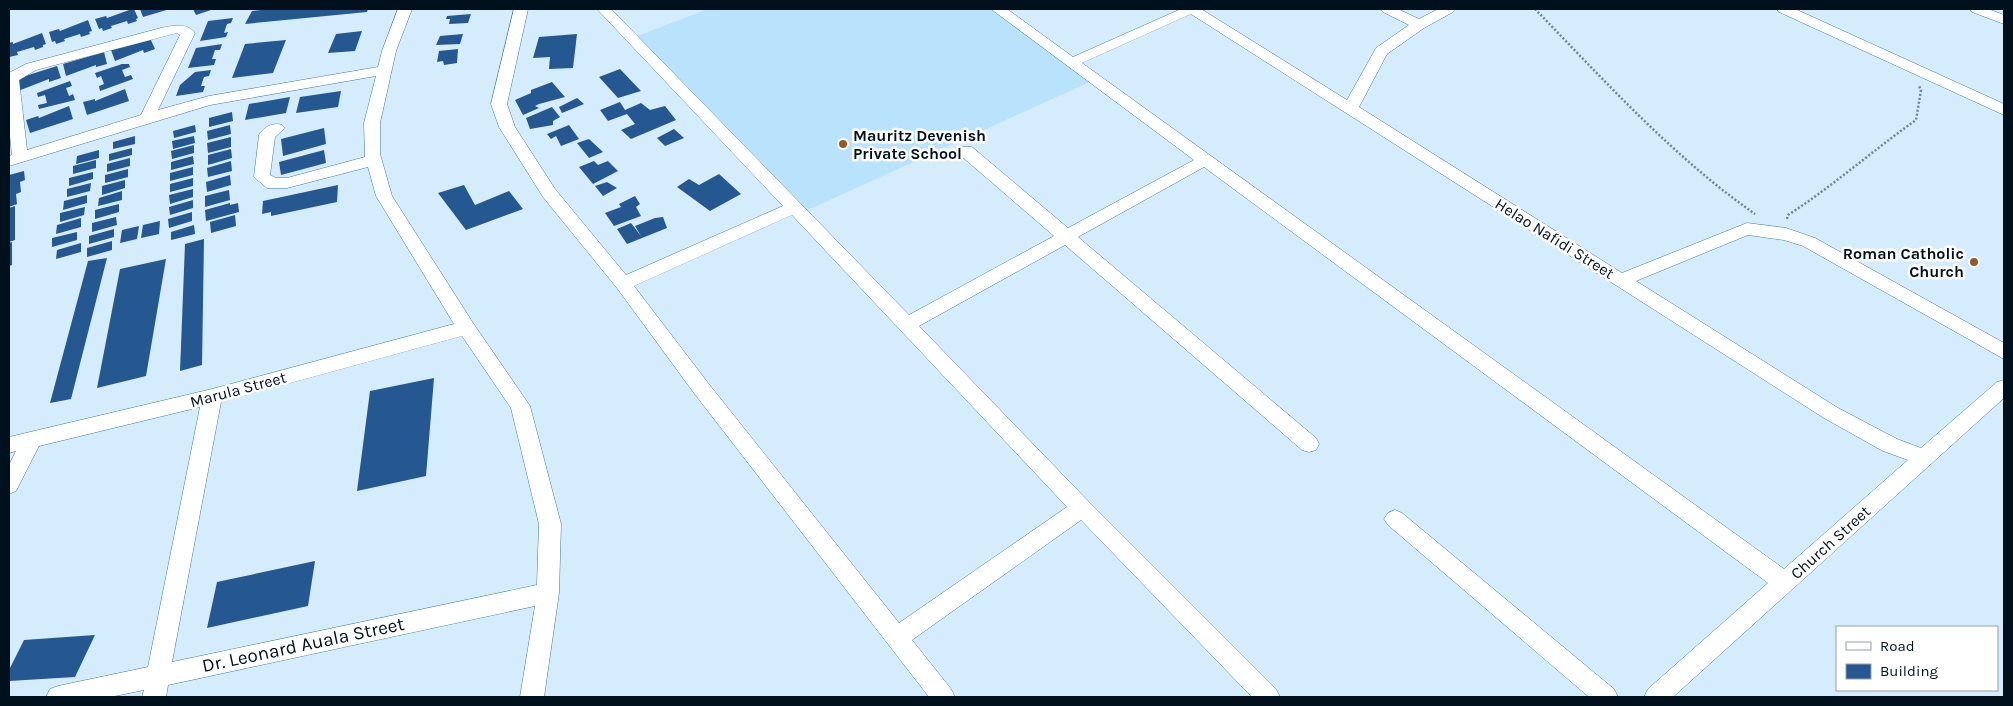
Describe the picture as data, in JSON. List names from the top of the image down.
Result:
{
  "streets": {
    "street": [
      "Helao Nafidi Street",
      "Marula Street",
      "Church Street",
      "Dr. Leonard Auala Street"
    ]
  },
  "crossings": [
    ["Helao Nafidi Street", "Church Street"]
  ],
  "places": ["Mauritz Devenish Private School", "Roman Catholic Church"],
  "legend": ["Road", "Building"]
}
